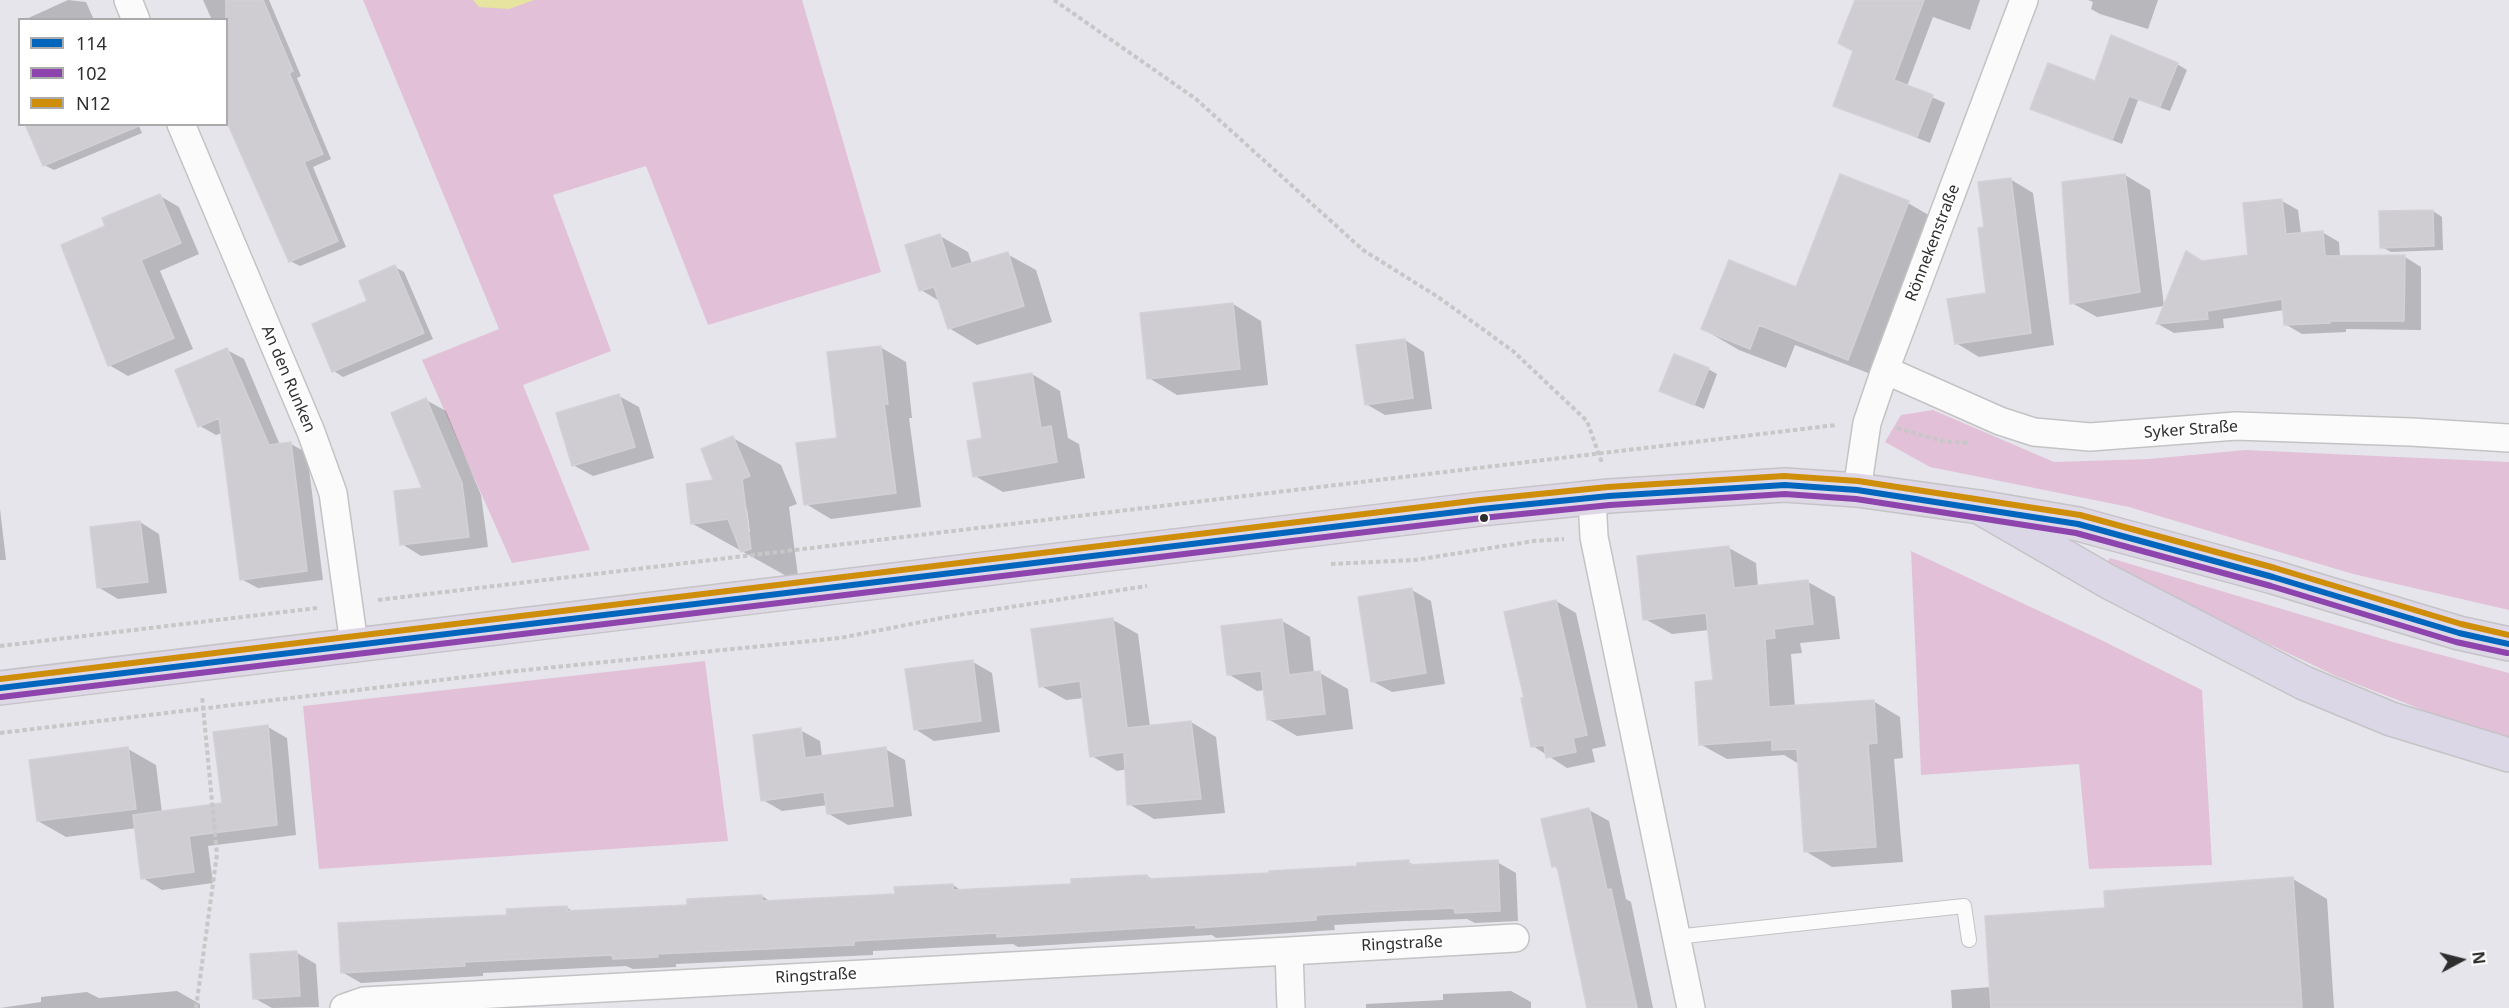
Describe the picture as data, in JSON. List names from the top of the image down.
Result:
{
  "streets": {
    "street": [
      "Rönnekenstraße",
      "An den Runken",
      "Syker Straße",
      "Ringstraße"
    ]
  },
  "crossings": [
    ["Rönnekenstraße", "Syker Straße"]
  ],
  "lines": ["transit line N12", "transit line 114", "transit line 102"],
  "legend": ["114", "102", "N12"],
  "north": "right"
}
